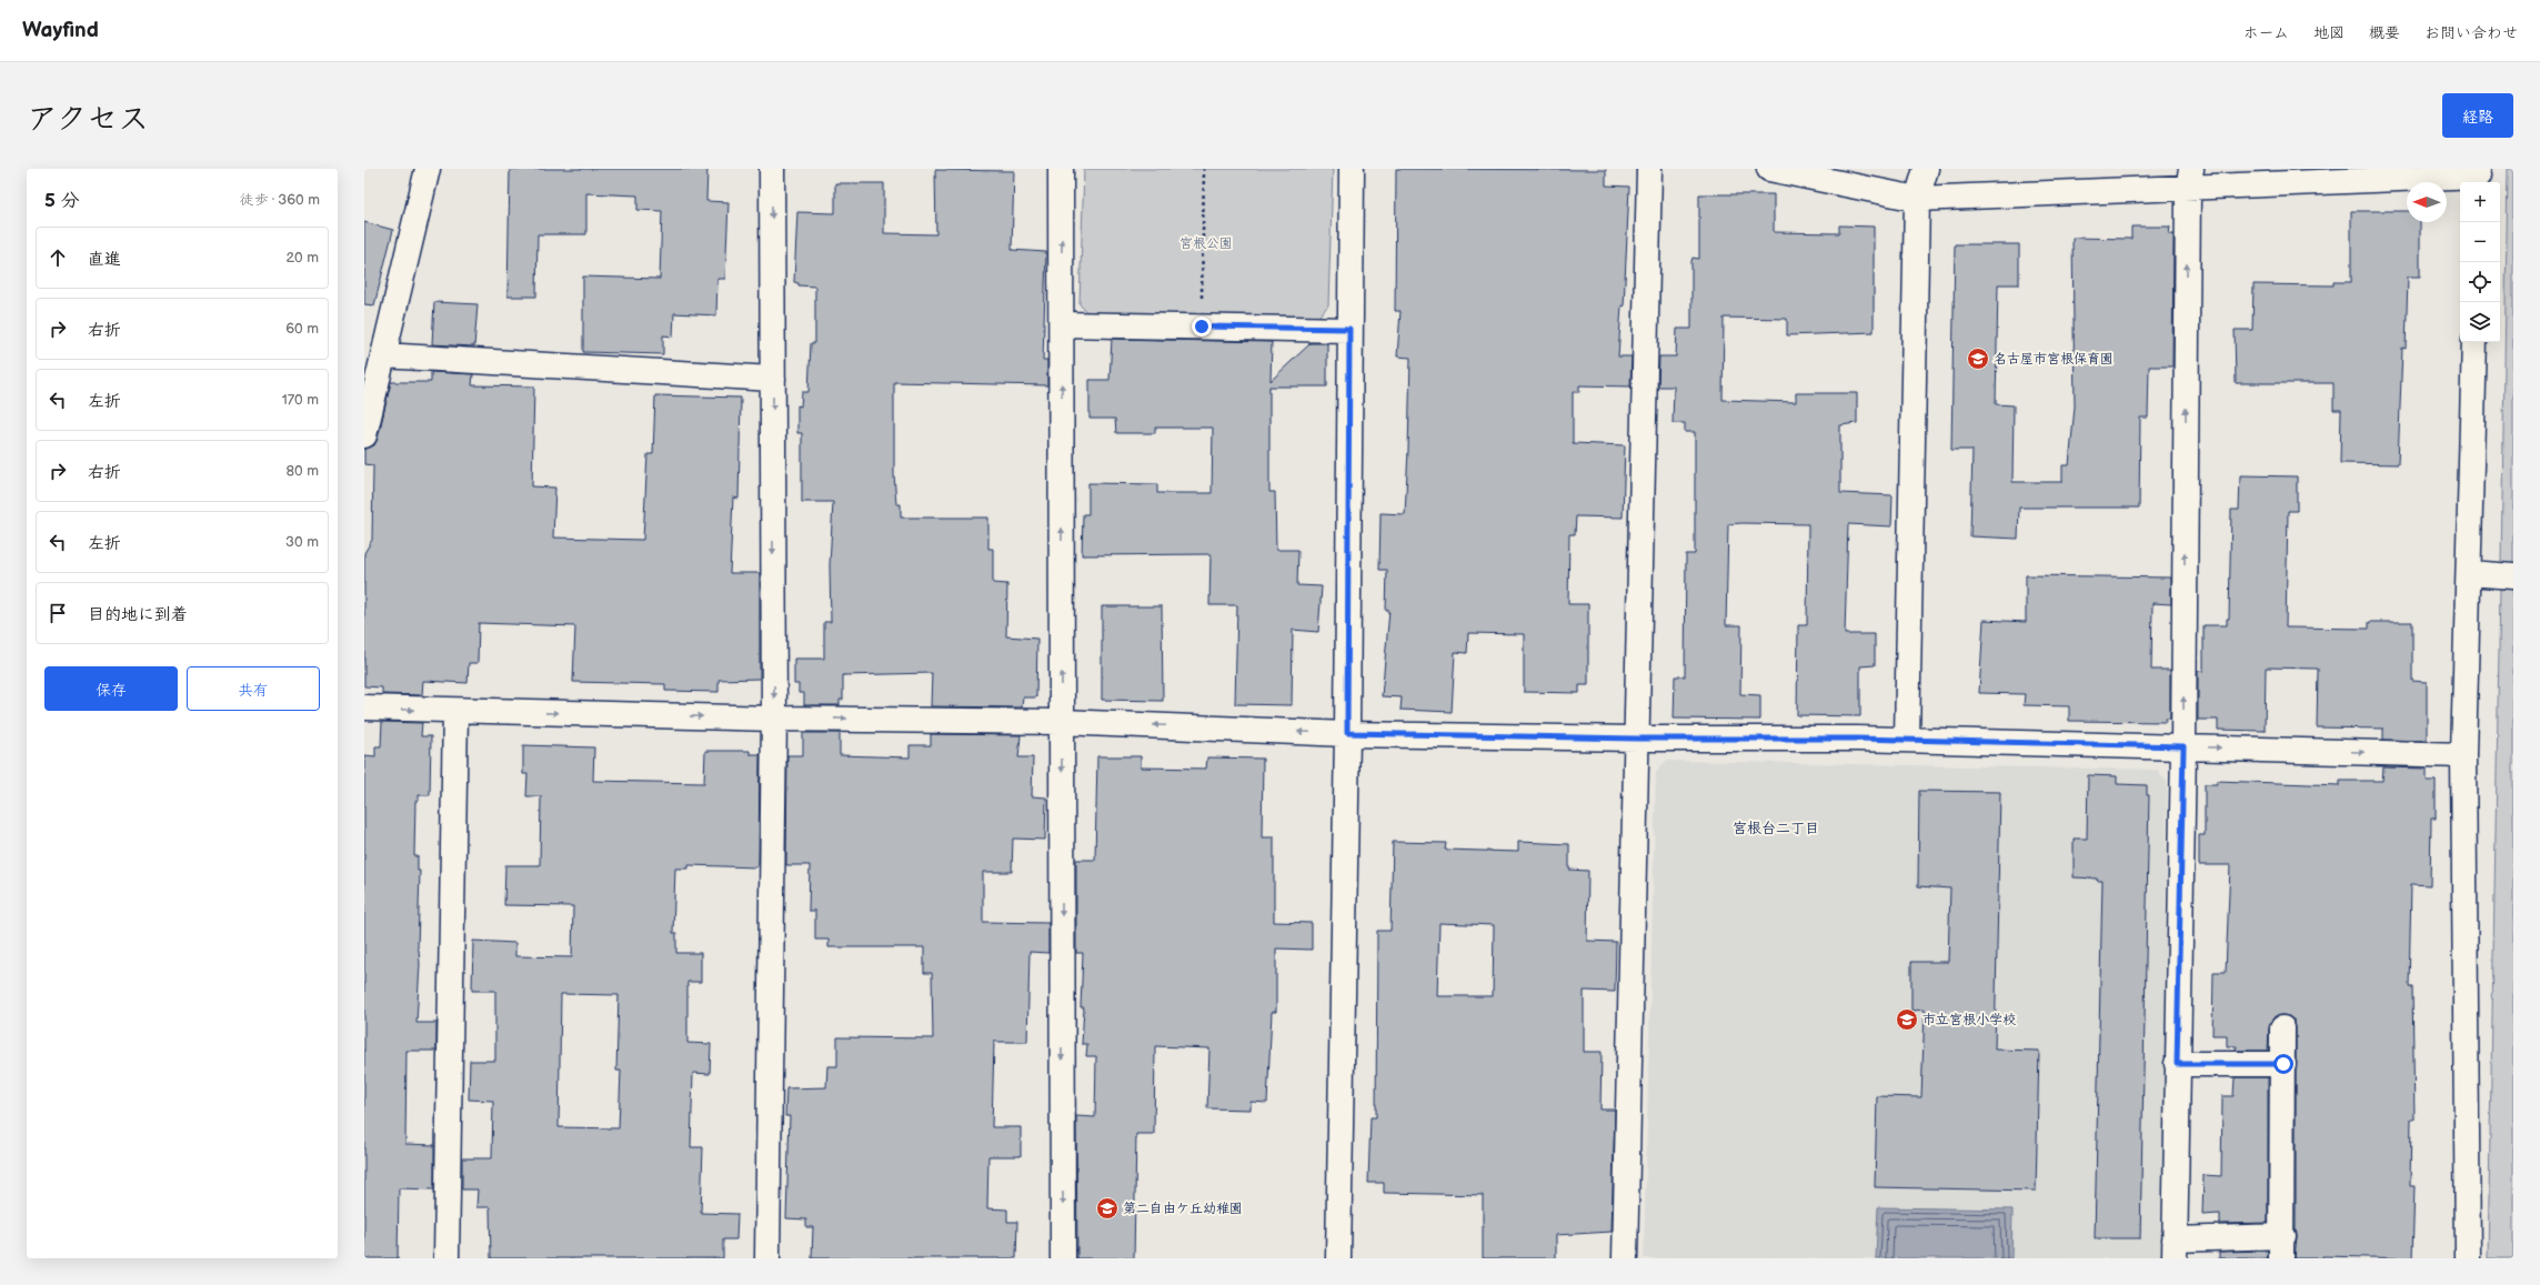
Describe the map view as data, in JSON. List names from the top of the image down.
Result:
{
  "districts": ["宮根台二丁目"],
  "parks": ["宮根公園"],
  "places": {
    "school or university": ["名古屋市宮根保育園", "市立宮根小学校", "第二自由ケ丘幼稚園"]
  },
  "north": "left",
  "page": {
    "header": "Wayfind",
    "nav": [
      "ホーム",
      "地図",
      "概要",
      "お問い合わせ"
    ],
    "title": "アクセス",
    "buttons": [
      "経路",
      ["保存", "共有"]
    ],
    "heading": ["5 分", "徒歩 · 360 m"],
    "map_buttons": ["+", "−"],
    "list": [
      ["直進", "20 m"],
      ["右折", "60 m"],
      ["左折", "170 m"],
      ["右折", "80 m"],
      ["左折", "30 m"],
      "目的地に到着"
    ]
  }
}
